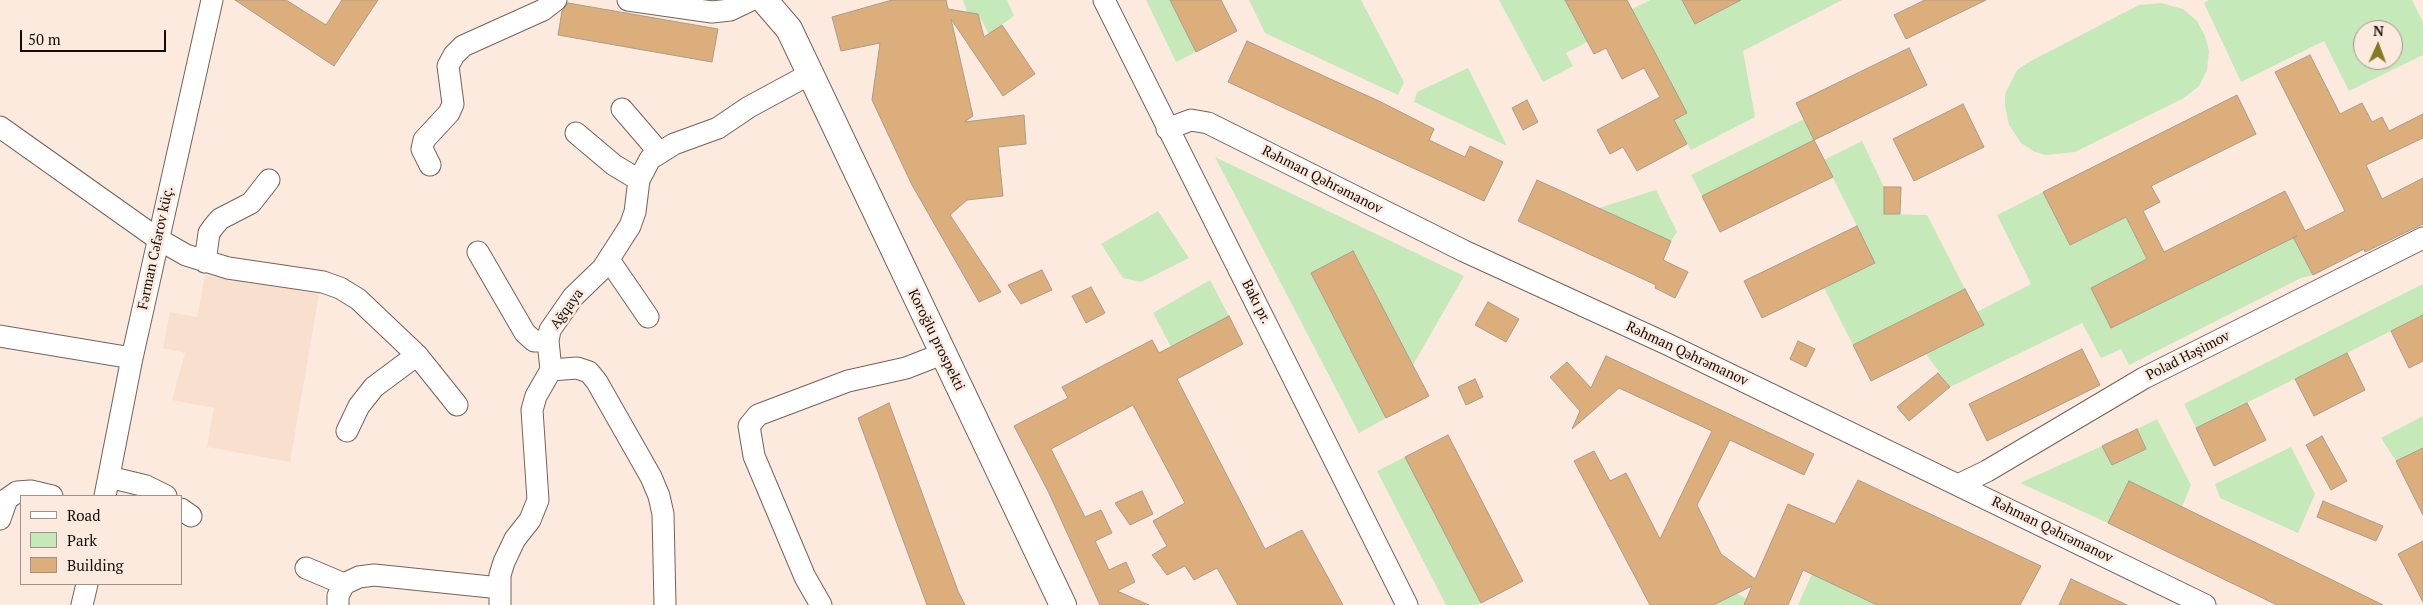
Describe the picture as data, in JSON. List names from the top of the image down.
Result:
{
  "streets": {
    "street": [
      "Rəhman Qəhrəmanov",
      "Fərman Cəfərov küç.",
      "Bakı pr.",
      "Ağqaya",
      "Koroğlu prospekti",
      "Polad Həşimov"
    ]
  },
  "crossings": [
    ["Rəhman Qəhrəmanov", "Bakı pr."],
    ["Rəhman Qəhrəmanov", "Polad Həşimov"],
    ["Ağqaya", "Koroğlu prospekti"]
  ],
  "legend": ["Road", "Park", "Building"],
  "scale_bar": "50 m",
  "north": "top"
}
